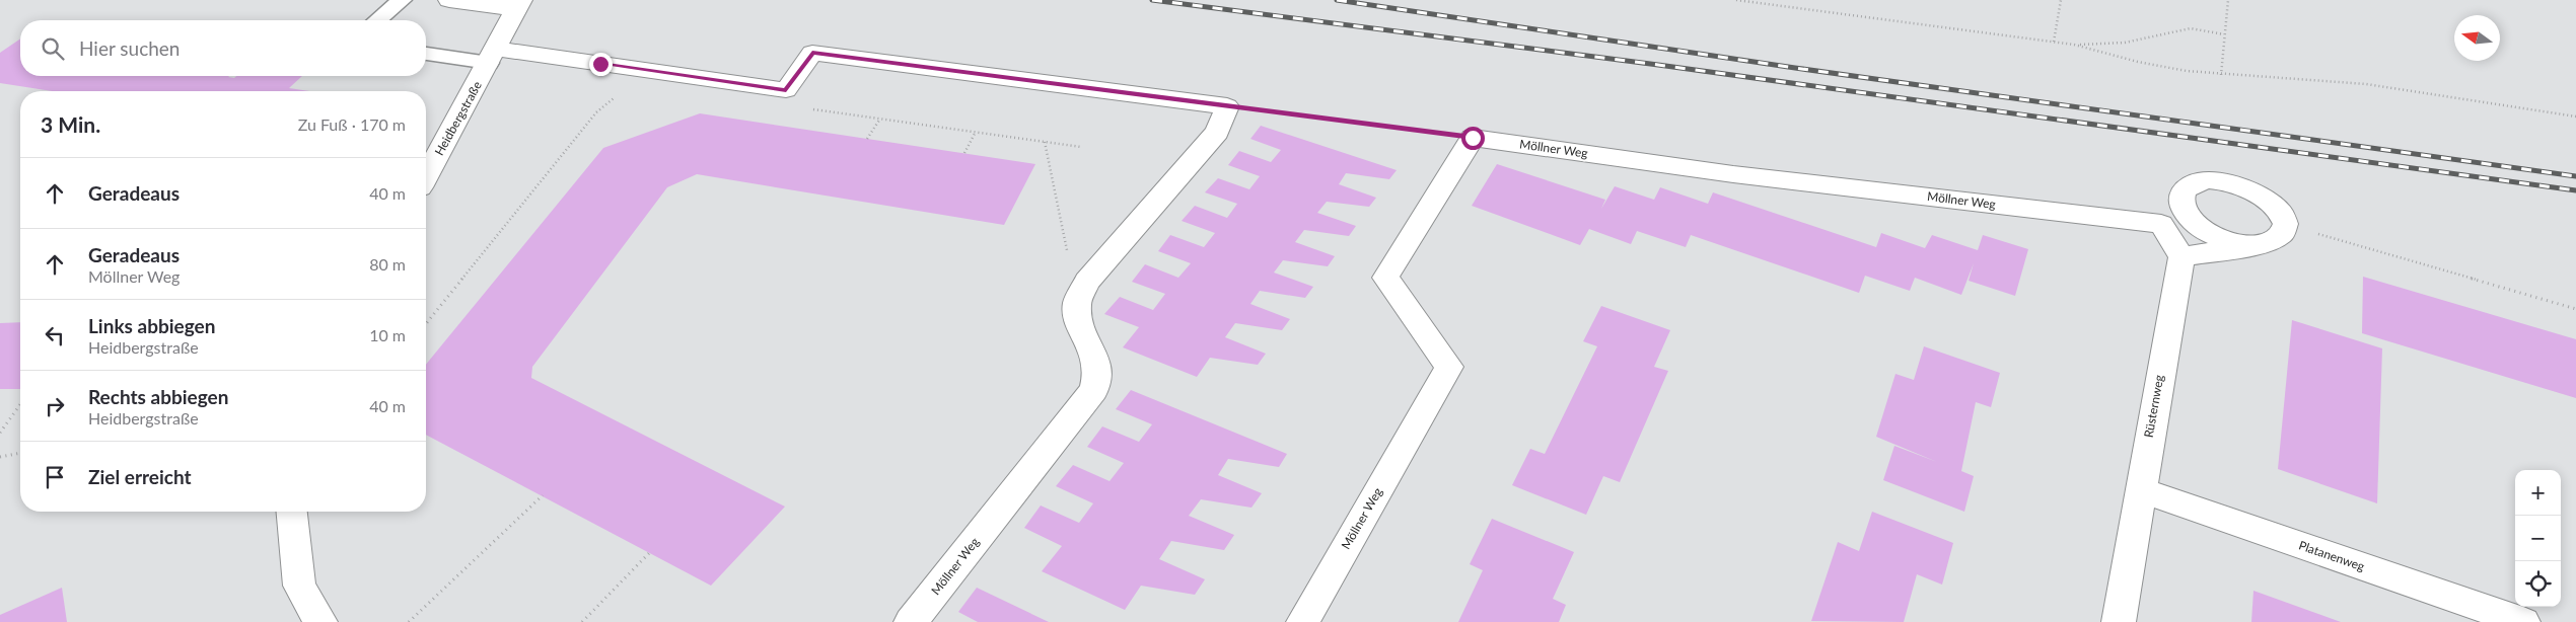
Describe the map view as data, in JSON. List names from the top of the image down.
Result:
{
  "streets": {
    "street": [
      "Heidbergstraße",
      "Möllner Weg",
      "Rüsternweg",
      "Platanenweg"
    ]
  },
  "crossings": [
    ["Möllner Weg", "Rüsternweg"],
    ["Rüsternweg", "Platanenweg"]
  ],
  "north": "left",
  "page": {
    "search": "Hier suchen",
    "heading": ["3 Min.", "Zu Fuß · 170 m"],
    "list": [
      ["Geradeaus", "40 m"],
      ["Geradeaus", "Möllner Weg", "80 m"],
      ["Links abbiegen", "Heidbergstraße", "10 m"],
      ["Rechts abbiegen", "Heidbergstraße", "40 m"],
      "Ziel erreicht"
    ],
    "map_buttons": ["+", "−"]
  }
}
